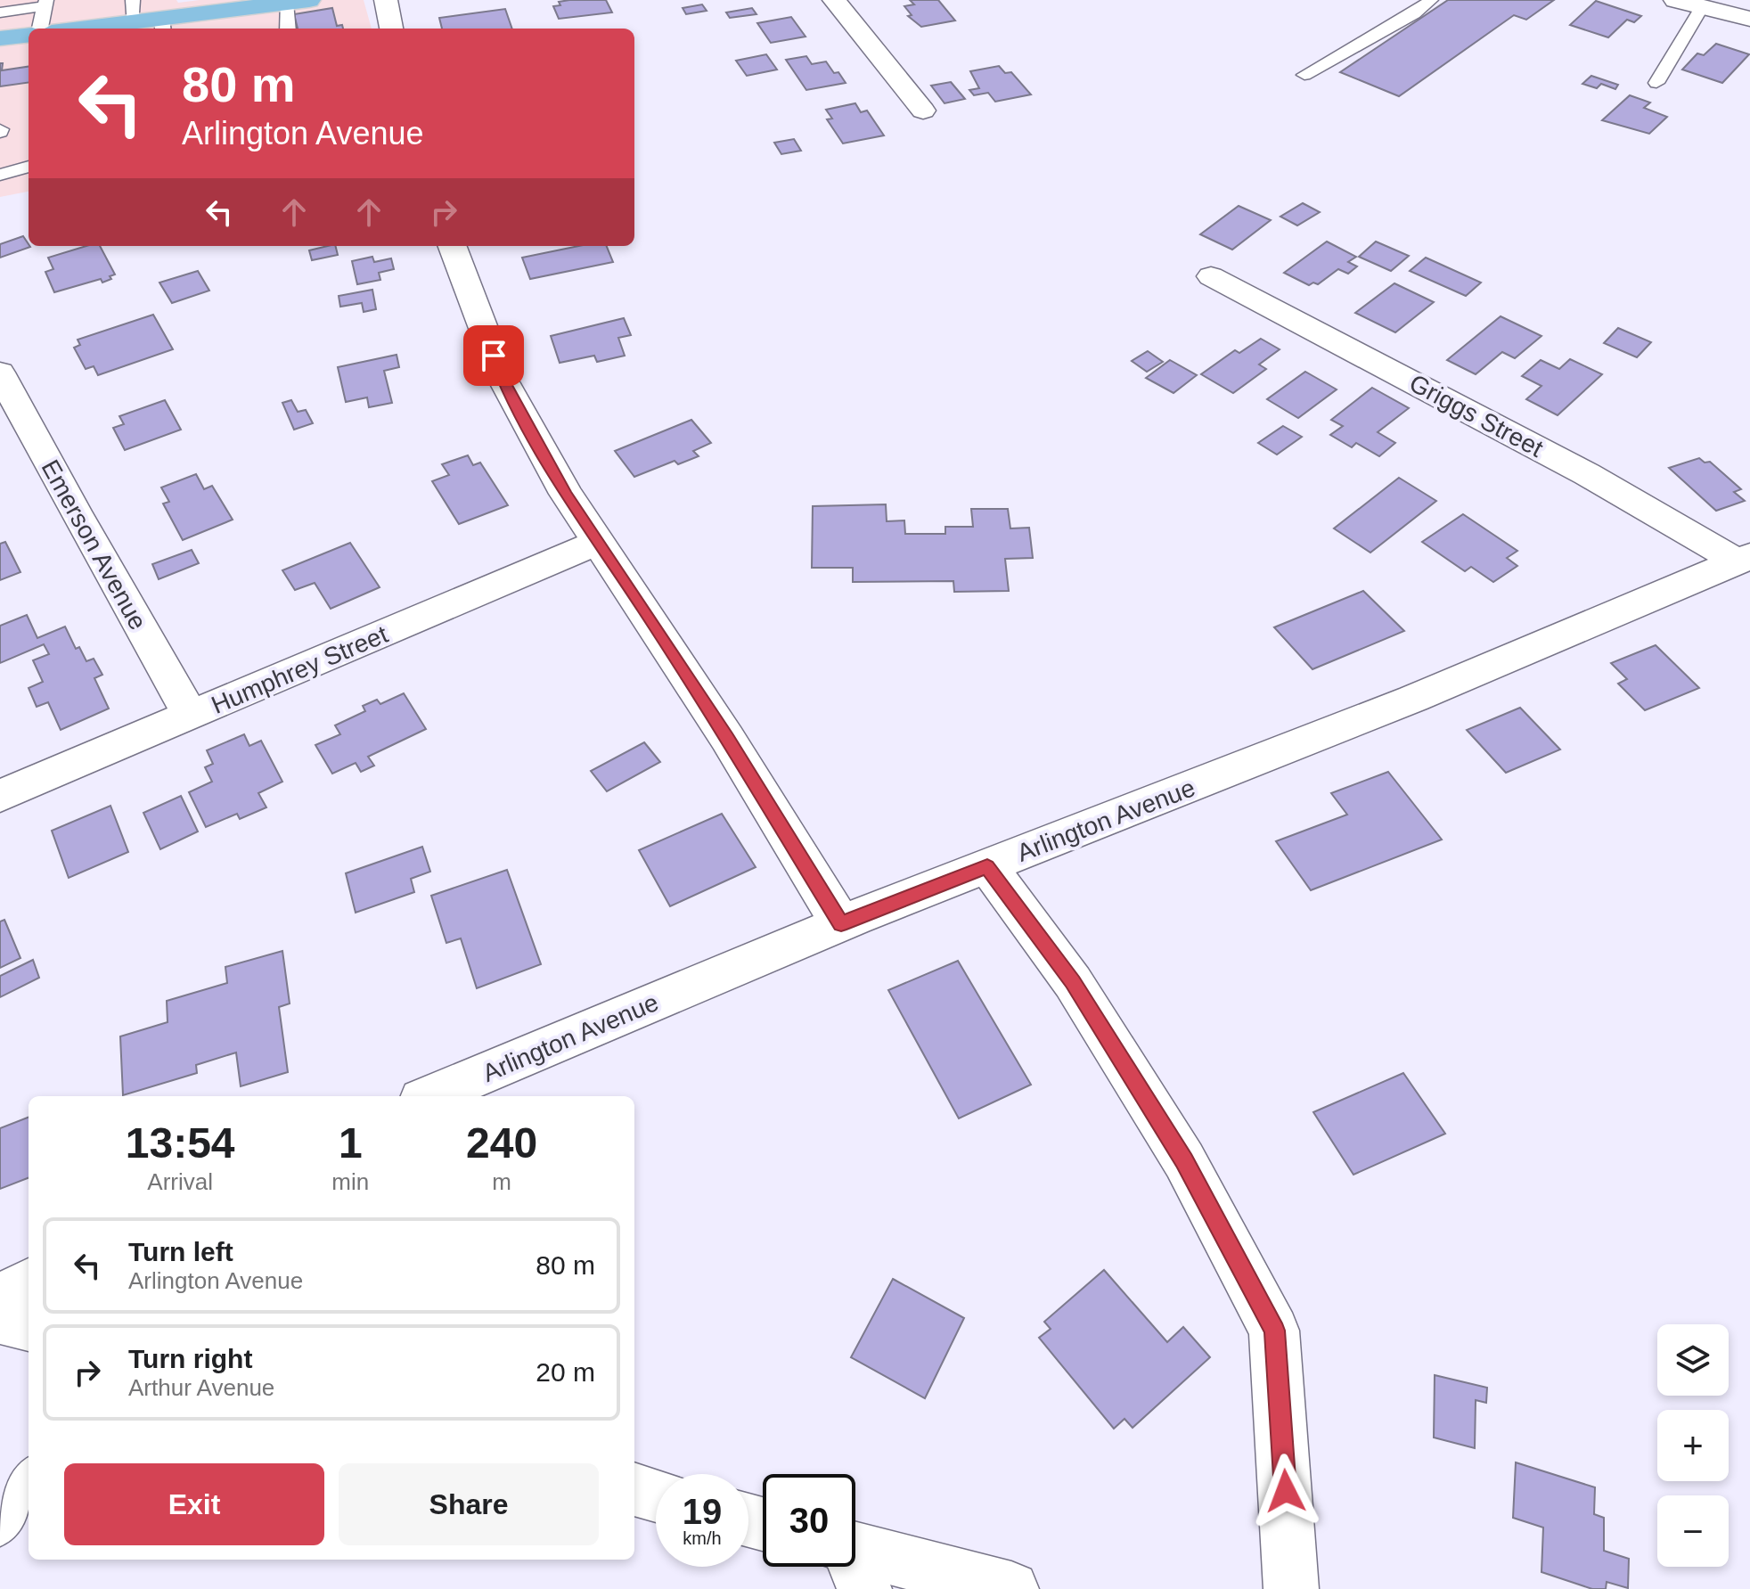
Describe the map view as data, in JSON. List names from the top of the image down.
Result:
{
  "streets": {
    "street": [
      "Griggs Street",
      "Emerson Avenue",
      "Humphrey Street",
      "Arlington Avenue"
    ]
  },
  "crossings": [
    ["Griggs Street", "Arlington Avenue"],
    ["Emerson Avenue", "Humphrey Street"]
  ],
  "page": {
    "turn": ["80 m", "Arlington Avenue"],
    "eta": [
      "13:54",
      "Arrival",
      "1",
      "min",
      "240",
      "m"
    ],
    "list": [
      {
        "name": "Turn left",
        "note": "Arlington Avenue",
        "value": "80 m"
      },
      {
        "name": "Turn right",
        "note": "Arthur Avenue",
        "value": "20 m"
      }
    ],
    "map_buttons": ["+", "−"],
    "buttons": ["Exit", "Share"],
    "speed": "19 km/h",
    "limit": "30"
  }
}
